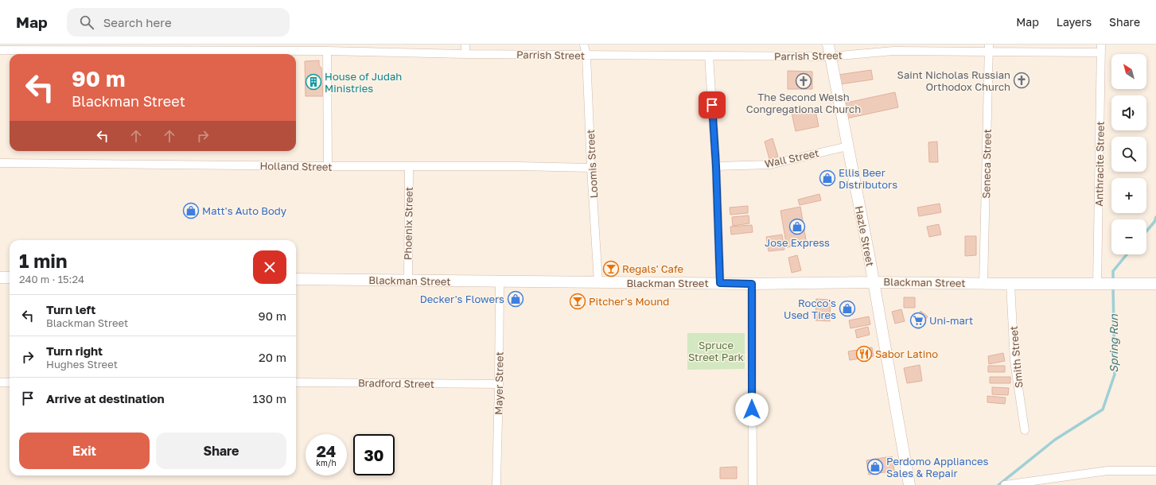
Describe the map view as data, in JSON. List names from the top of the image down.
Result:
{
  "streets": {
    "main road": ["Hazle Street", "Blackman Street"],
    "street": [
      "Parrish Street",
      "Wall Street",
      "Loomis Street",
      "Seneca Street",
      "Anthracite Street",
      "Holland Street",
      "Phoenix Street",
      "Smith Street",
      "Bradford Street",
      "Mayer Street"
    ]
  },
  "crossings": [
    ["Parrish Street", "Loomis Street"],
    ["Parrish Street", "Seneca Street"],
    ["Parrish Street", "Anthracite Street"],
    ["Parrish Street", "Hazle Street"],
    ["Wall Street", "Hazle Street"],
    ["Loomis Street", "Holland Street"],
    ["Loomis Street", "Blackman Street"],
    ["Seneca Street", "Blackman Street"],
    ["Anthracite Street", "Blackman Street"],
    ["Holland Street", "Phoenix Street"],
    ["Phoenix Street", "Blackman Street"],
    ["Hazle Street", "Blackman Street"],
    ["Blackman Street", "Smith Street"],
    ["Blackman Street", "Mayer Street"],
    ["Bradford Street", "Mayer Street"]
  ],
  "water": ["Spring Run"],
  "parks": ["Spruce Street Park"],
  "places": {
    "church": ["Saint Nicholas Russian Orthodox Church", "The Second Welsh Congregational Church"],
    "building": ["House of Judah Ministries"],
    "shop": [
      "Ellis Beer Distributors",
      "Matt's Auto Body",
      "Jose Express",
      "Decker's Flowers",
      "Rocco's Used Tires",
      "Perdomo Appliances Sales & Repair"
    ],
    "bar": ["Regals' Cafe", "Pitcher's Mound"],
    "supermarket": ["Uni-mart"],
    "restaurant": ["Sabor Latino"]
  },
  "north": "top left",
  "page": {
    "header": "Map",
    "search": "Search here",
    "nav": ["Map", "Layers", "Share"],
    "map_buttons": ["+", "−"],
    "turn": ["90 m", "Blackman Street"],
    "heading": ["1 min", "240 m · 15:24"],
    "list": [
      {
        "name": "Turn left",
        "note": "Blackman Street",
        "value": "90 m"
      },
      {
        "name": "Turn right",
        "note": "Hughes Street",
        "value": "20 m"
      },
      {
        "name": "Arrive at destination",
        "value": "130 m"
      }
    ],
    "buttons": ["Exit", "Share"],
    "speed": "24 km/h",
    "limit": "30"
  }
}
